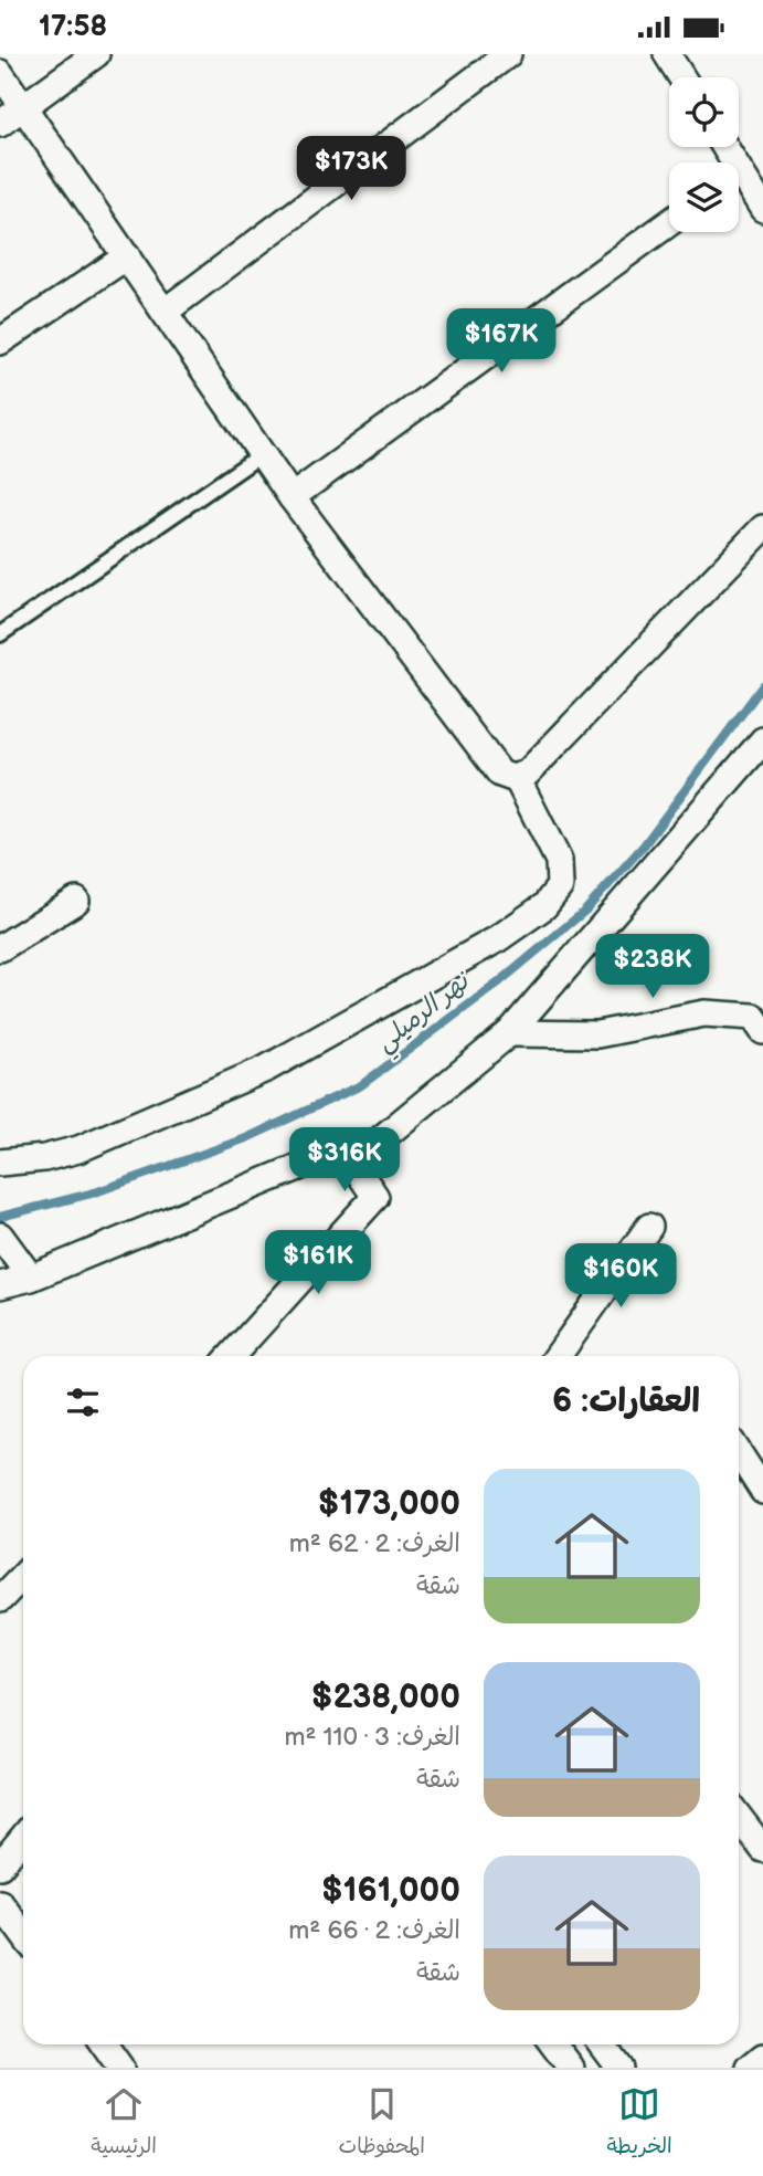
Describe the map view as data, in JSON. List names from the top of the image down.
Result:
{
  "water": ["نهر الرميلي"],
  "page": {
    "status": "17:58",
    "price": [
      "$173K",
      "$167K",
      "$238K",
      "$316K",
      "$161K",
      "$160K"
    ],
    "heading": "العقارات: 6",
    "list": [
      {
        "name": "$173,000",
        "note": "الغرف: 2 · 62 m² · شقة"
      },
      {
        "name": "$238,000",
        "note": "الغرف: 3 · 110 m² · شقة"
      },
      {
        "name": "$161,000",
        "note": "الغرف: 2 · 66 m² · شقة"
      }
    ],
    "tabs": ["الخريطة", "المحفوظات", "الرئيسية"]
  }
}
